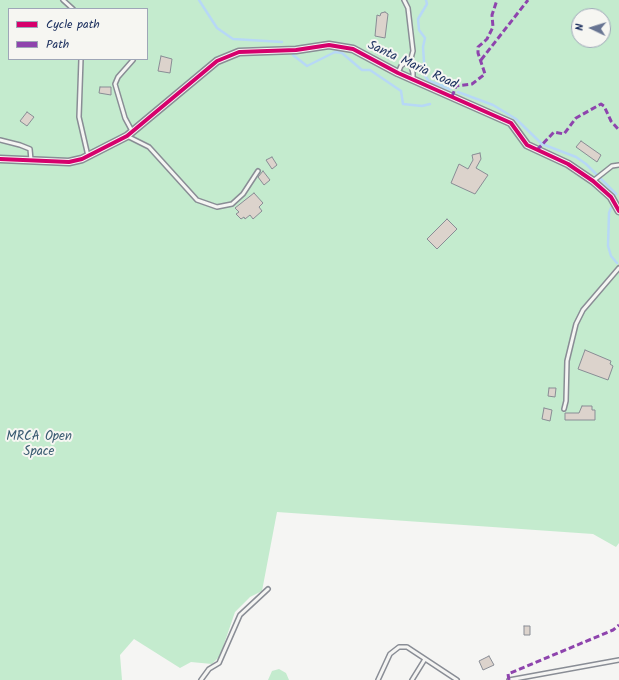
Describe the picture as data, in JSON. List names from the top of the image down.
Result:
{
  "streets": {
    "street": ["Santa Maria Road"]
  },
  "parks": ["MRCA Open Space"],
  "legend": ["Cycle path", "Path"],
  "north": "left"
}
